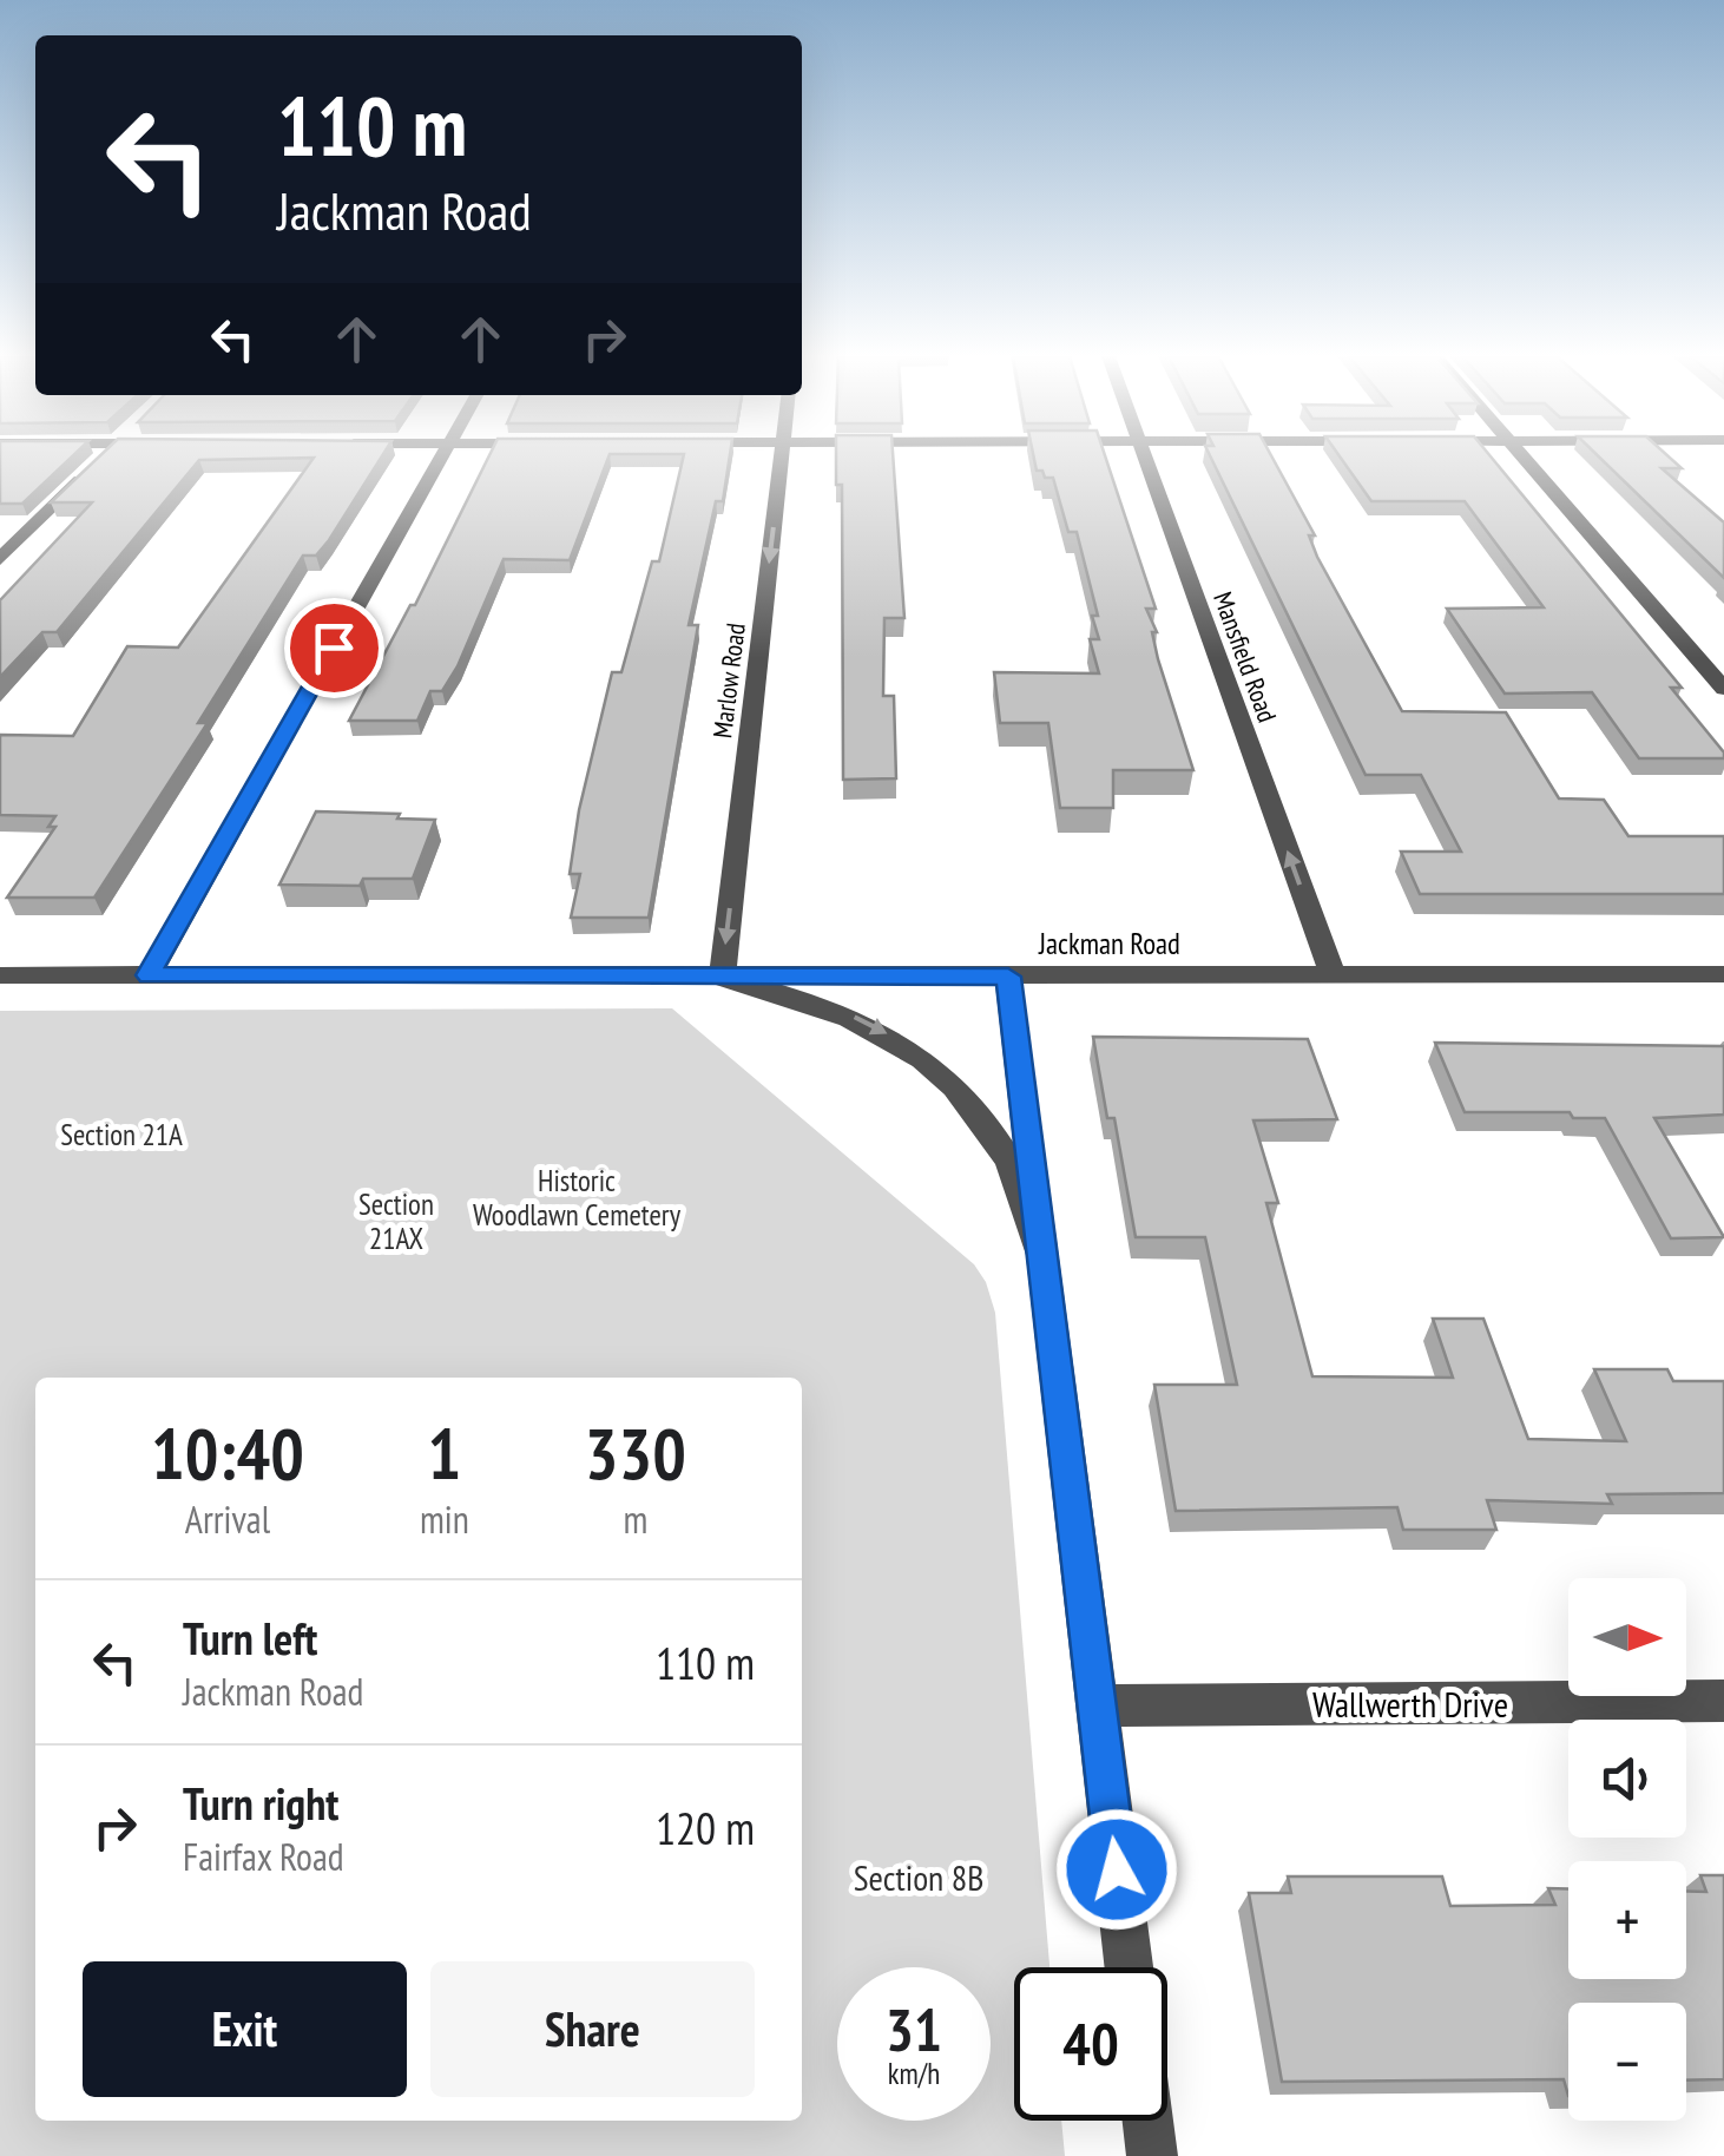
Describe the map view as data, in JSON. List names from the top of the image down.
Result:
{
  "streets": {
    "street": [
      "Mansfield Road",
      "Marlow Road",
      "Jackman Road",
      "Wallwerth Drive"
    ]
  },
  "crossings": [
    ["Mansfield Road", "Jackman Road"],
    ["Marlow Road", "Jackman Road"]
  ],
  "one_way": ["Mansfield Road", "Marlow Road"],
  "parks": [
    "Section 21A",
    "Historic Woodlawn Cemetery",
    "Section 21AX",
    "Section 8B"
  ],
  "north": "right",
  "page": {
    "turn": ["110 m", "Jackman Road"],
    "eta": [
      "10:40",
      "Arrival",
      "1",
      "min",
      "330",
      "m"
    ],
    "map_buttons": ["+", "−"],
    "list": [
      {
        "name": "Turn left",
        "note": "Jackman Road",
        "value": "110 m"
      },
      {
        "name": "Turn right",
        "note": "Fairfax Road",
        "value": "120 m"
      }
    ],
    "buttons": ["Exit", "Share"],
    "speed": "31 km/h",
    "limit": "40"
  }
}
